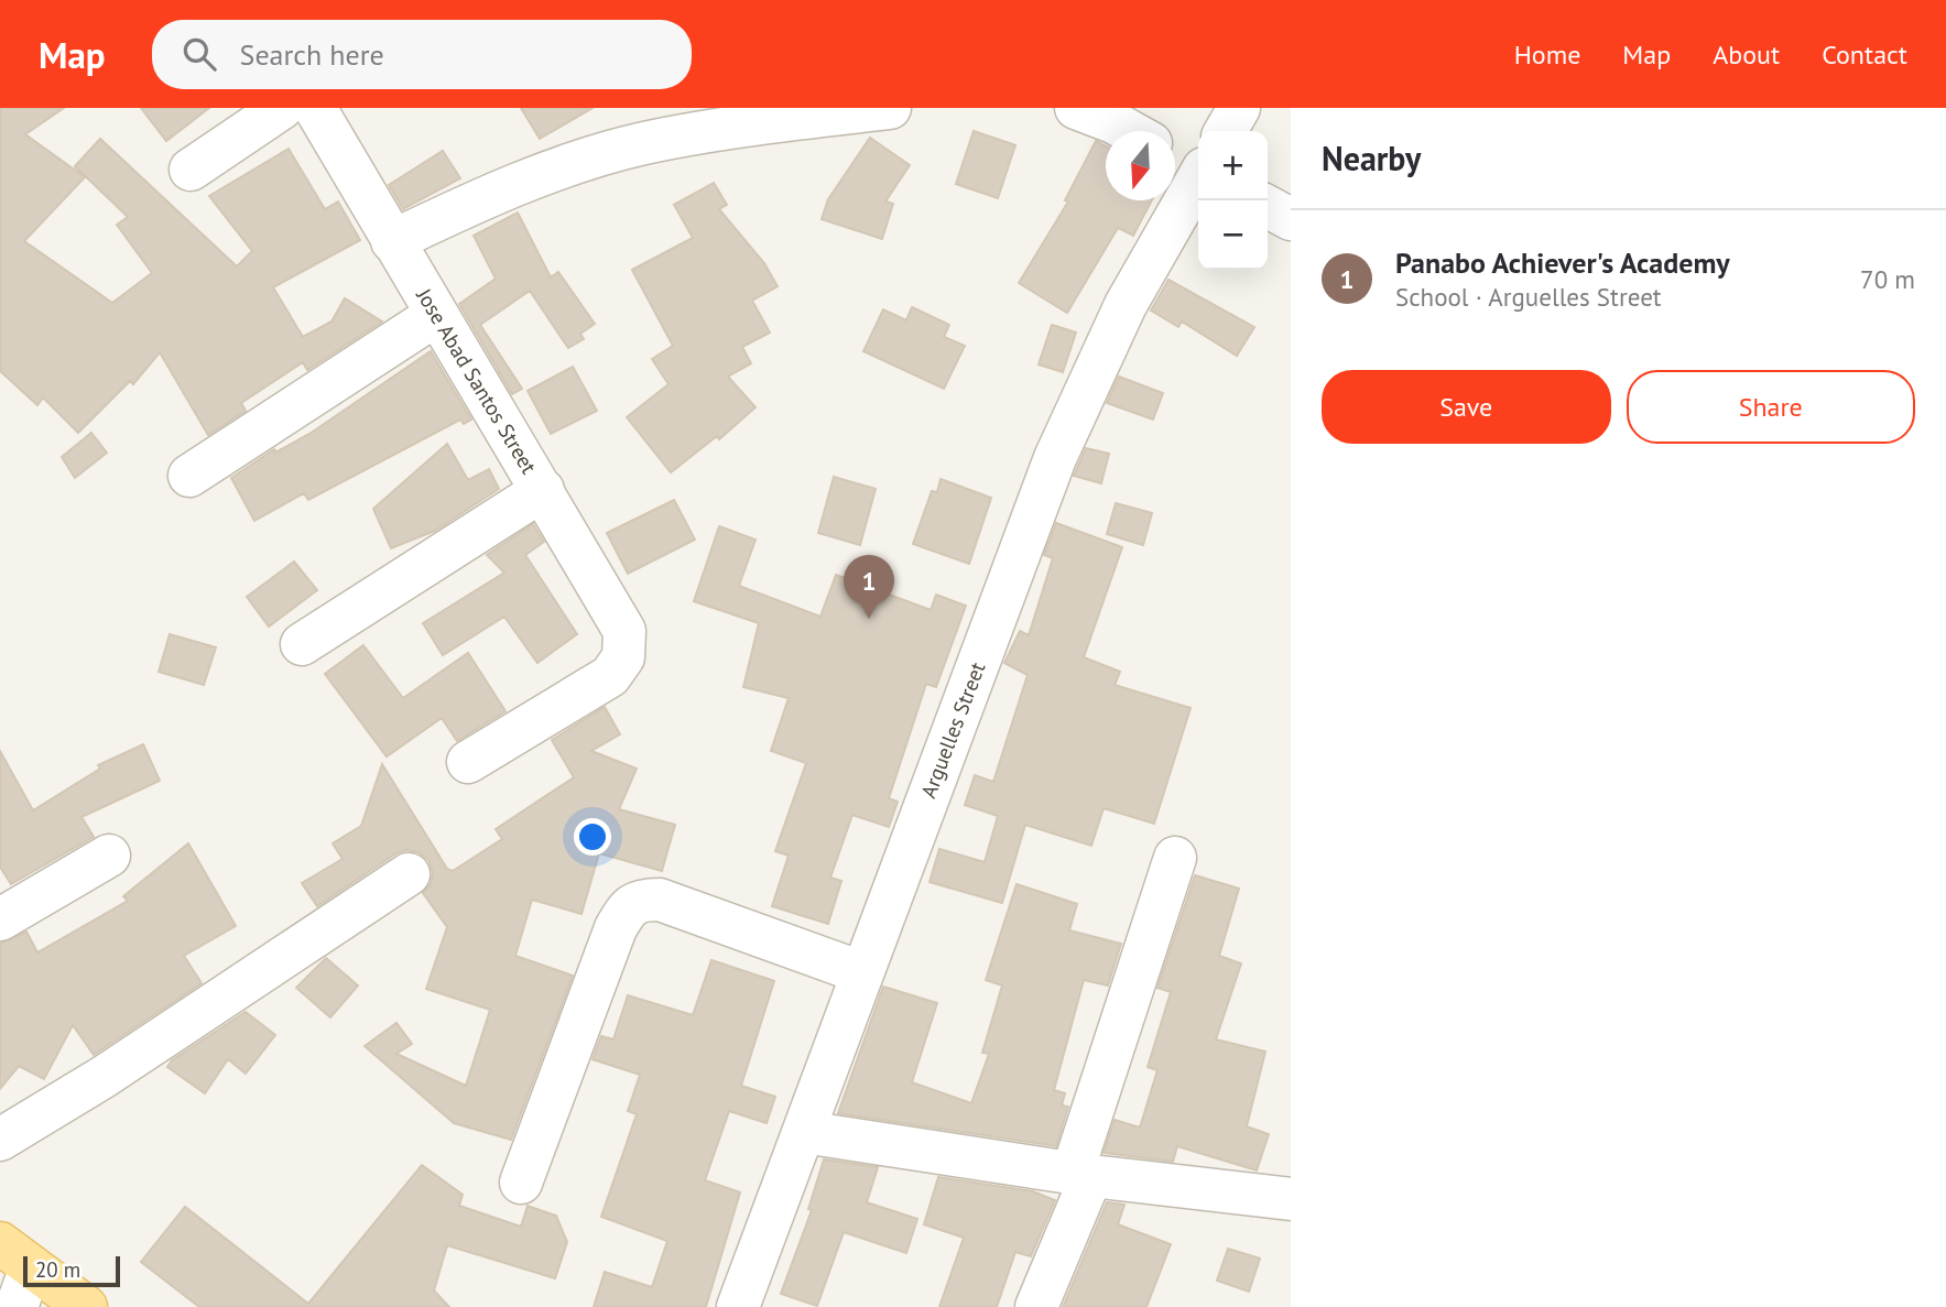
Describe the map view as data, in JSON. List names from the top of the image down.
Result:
{
  "streets": {
    "street": ["Jose Abad Santos Street", "Arguelles Street"]
  },
  "scale_bar": "20 m",
  "north": "bottom",
  "page": {
    "header": "Map",
    "search": "Search here",
    "nav": [
      "Home",
      "Map",
      "About",
      "Contact"
    ],
    "heading": "Nearby",
    "map_buttons": ["+", "−"],
    "list": [
      {
        "mark": "1",
        "name": "Panabo Achiever's Academy",
        "note": "School · Arguelles Street",
        "value": "70 m"
      }
    ],
    "buttons": ["Save", "Share"],
    "pins": "1",
    "scale": "20 m"
  }
}
